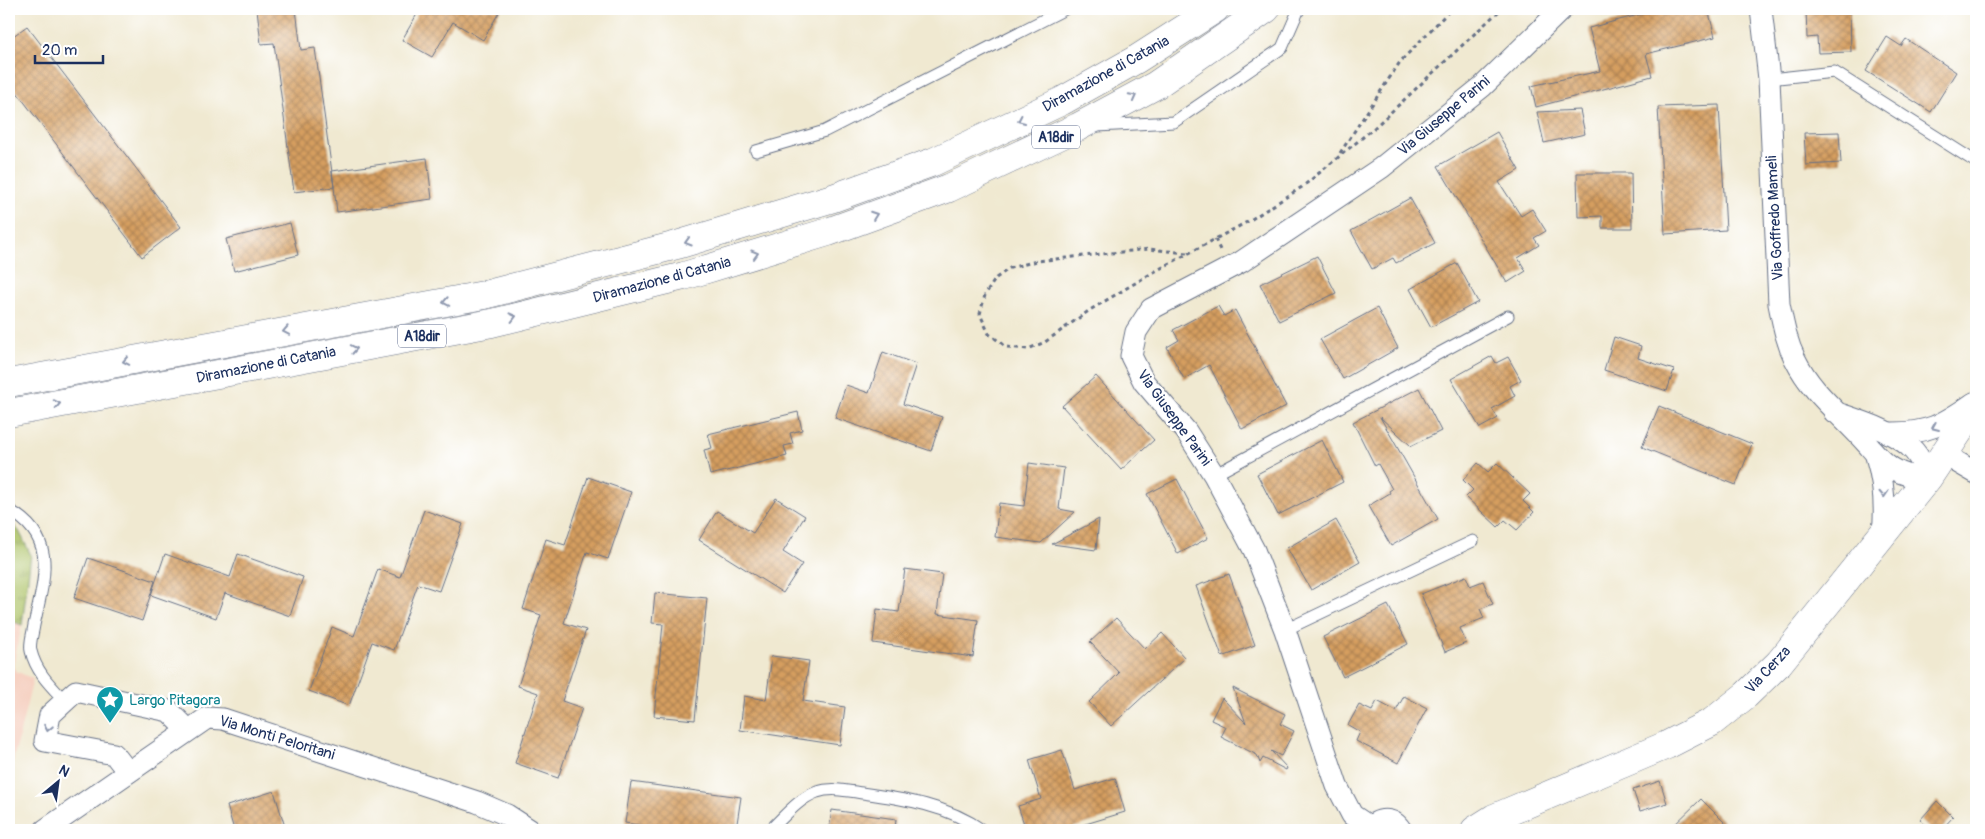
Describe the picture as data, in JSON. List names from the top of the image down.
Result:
{
  "streets": {
    "main road": ["Diramazione di Catania", "A18dir", "Via Cerza"],
    "street": ["Via Giuseppe Parini", "Via Goffredo Mameli", "Via Monti Peloritani"]
  },
  "places": {
    "place": ["Largo Pitagora"]
  },
  "scale_bar": "20 m",
  "north": "top right"
}
